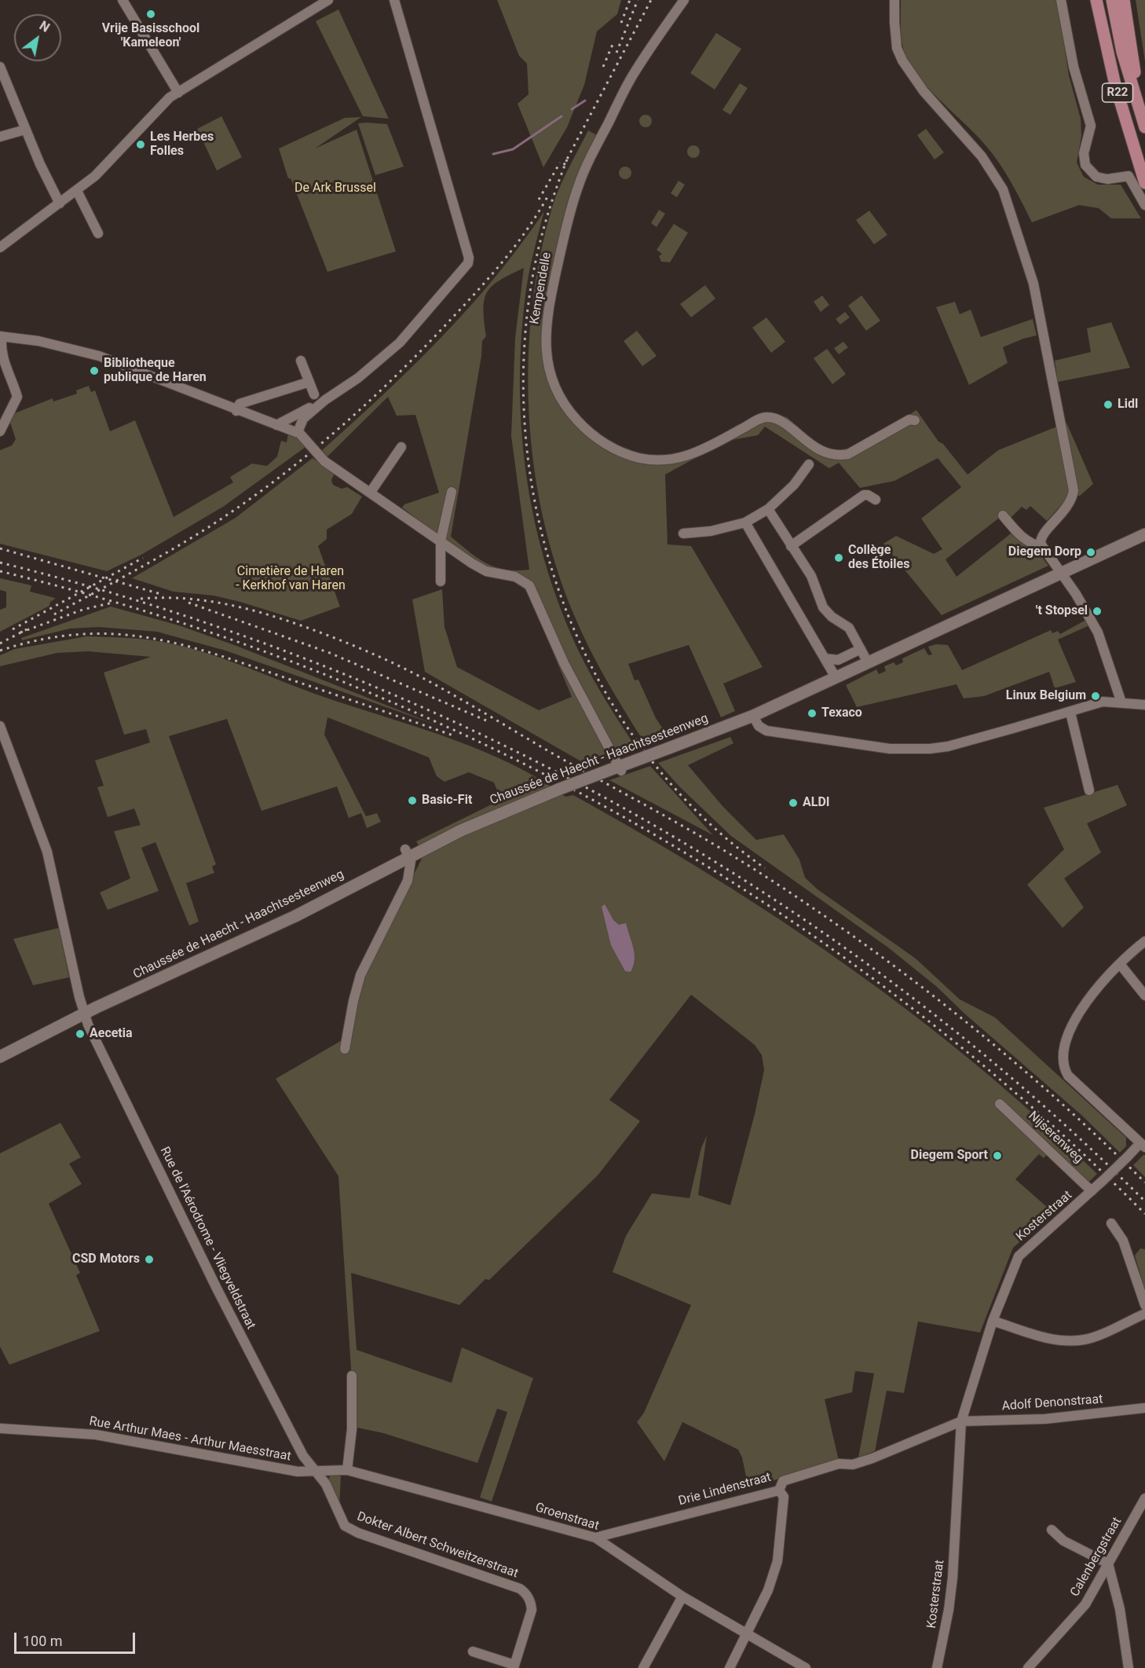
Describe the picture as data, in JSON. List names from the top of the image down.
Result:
{
  "streets": {
    "main road": ["R22", "Chaussée de Haecht - Haachtsesteenweg"],
    "street": [
      "Kempendelle",
      "Nijserenweg",
      "Kosterstraat",
      "Rue de l'Aérodrome - Vliegveldstraat",
      "Adolf Denonstraat",
      "Rue Arthur Maes - Arthur Maesstraat",
      "Drie Lindenstraat",
      "Groenstraat",
      "Dokter Albert Schweitzerstraat",
      "Calenbergstraat"
    ]
  },
  "crossings": [
    ["Chaussée de Haecht - Haachtsesteenweg", "Rue de l'Aérodrome - Vliegveldstraat"],
    ["Nijserenweg", "Kosterstraat"],
    ["Kosterstraat", "Adolf Denonstraat"],
    ["Kosterstraat", "Drie Lindenstraat"],
    ["Rue de l'Aérodrome - Vliegveldstraat", "Rue Arthur Maes - Arthur Maesstraat"],
    ["Rue de l'Aérodrome - Vliegveldstraat", "Dokter Albert Schweitzerstraat"],
    ["Adolf Denonstraat", "Drie Lindenstraat"],
    ["Rue Arthur Maes - Arthur Maesstraat", "Groenstraat"],
    ["Drie Lindenstraat", "Groenstraat"]
  ],
  "parks": ["De Ark Brussel", "Cimetière de Haren - Kerkhof van Haren"],
  "places": [
    "Vrije Basisschool 'Kameleon'",
    "Les Herbes Folles",
    "Bibliotheque publique de Haren",
    "Lidl",
    "Diegem Dorp",
    "Collège des Étoiles",
    "'t Stopsel",
    "Linux Belgium",
    "Texaco",
    "Basic-Fit",
    "ALDI",
    "Aecetia",
    "Diegem Sport",
    "CSD Motors"
  ],
  "scale_bar": "100 m",
  "north": "top right"
}
